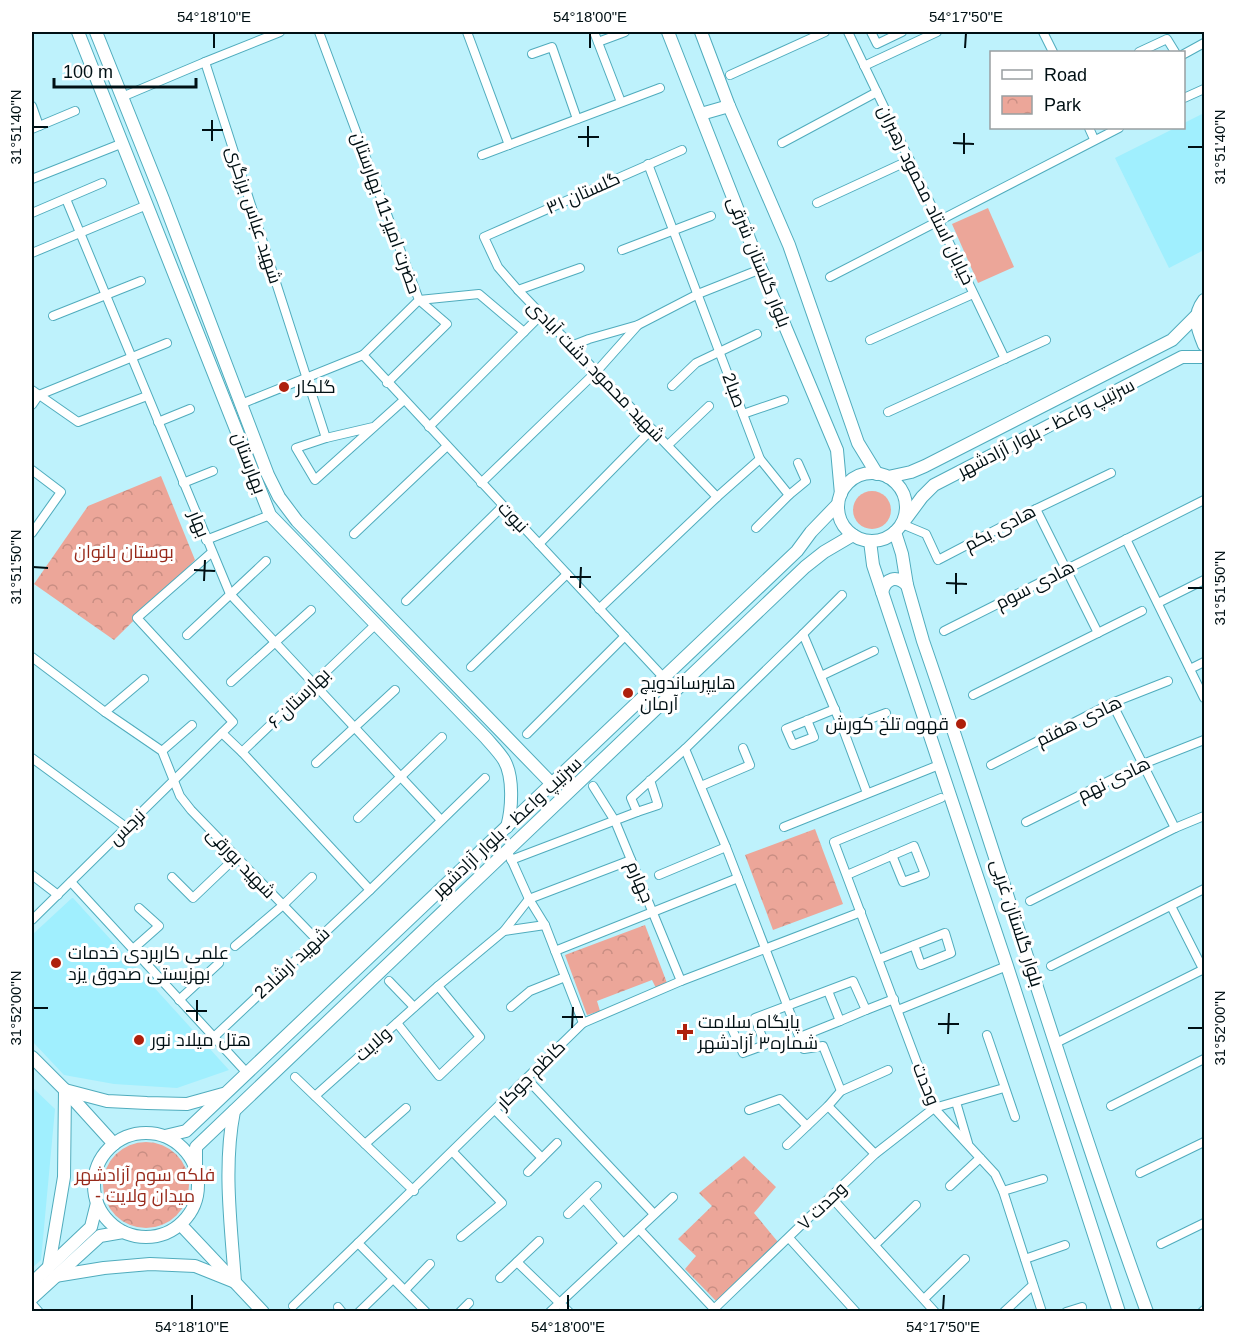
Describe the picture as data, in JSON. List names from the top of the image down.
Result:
{
  "streets": {
    "main road": [
      "بلوار گلستان شرقی",
      "سرتیپ واعظ - بلوار آزادشهر",
      "بهارستان",
      "بلوار گلستان غربی"
    ],
    "street": [
      "گلستان ۳۱",
      "خیابان استاد محمود رهبران",
      "حضرت امیر-11 بهارستان",
      "شهید عباس برزگری",
      "شهید محمود دشت آبادی",
      "صبا2",
      "نبوت",
      "بهار",
      "هادی یکم",
      "هادی سوم",
      "بهارستان ۶",
      "هادی هفتم",
      "هادی نهم",
      "نرجس",
      "شهید بورقی",
      "جهارم",
      "شهید ارشاد2",
      "ولایت",
      "کاظم جوکار",
      "وحدت",
      "وحدت ۷"
    ]
  },
  "crossings": [
    ["گلستان ۳۱", "شهید محمود دشت آبادی"],
    ["گلستان ۳۱", "صبا2"],
    ["حضرت امیر-11 بهارستان", "شهید عباس برزگری"],
    ["حضرت امیر-11 بهارستان", "بهارستان"],
    ["حضرت امیر-11 بهارستان", "نبوت"],
    ["بلوار گلستان شرقی", "سرتیپ واعظ - بلوار آزادشهر"],
    ["بلوار گلستان شرقی", "هادی یکم"],
    ["بلوار گلستان شرقی", "بلوار گلستان غربی"],
    ["سرتیپ واعظ - بلوار آزادشهر", "بهارستان"],
    ["سرتیپ واعظ - بلوار آزادشهر", "نبوت"],
    ["سرتیپ واعظ - بلوار آزادشهر", "هادی یکم"],
    ["سرتیپ واعظ - بلوار آزادشهر", "بلوار گلستان غربی"],
    ["بهارستان", "بهارستان ۶"],
    ["بهار", "بهارستان ۶"],
    ["بهار", "شهید ارشاد2"],
    ["هادی یکم", "بلوار گلستان غربی"],
    ["نرجس", "شهید بورقی"],
    ["شهید بورقی", "شهید ارشاد2"],
    ["جهارم", "کاظم جوکار"],
    ["کاظم جوکار", "وحدت"],
    ["وحدت", "وحدت ۷"]
  ],
  "parks": ["بوستان بانوان", "فلکه سوم آزادشهر - میدان ولایت"],
  "places": {
    "other": [
      "گلکار",
      "هایپرساندویچ آرمان",
      "قهوه تلخ کورش",
      "علمی کاربردی خدمات بهزیستی صدوق یزد",
      "هتل میلاد نور"
    ],
    "health": ["پایگاه سلامت شماره۳ آزادشهر"]
  },
  "legend": ["Road", "Park"],
  "scale_bar": "100 m",
  "coordinates": [
    "54°18'10\"E",
    "54°18'00\"E",
    "54°17'50\"E",
    "31°51'40\"N",
    "31°51'50\"N",
    "31°52'00\"N"
  ]
}
